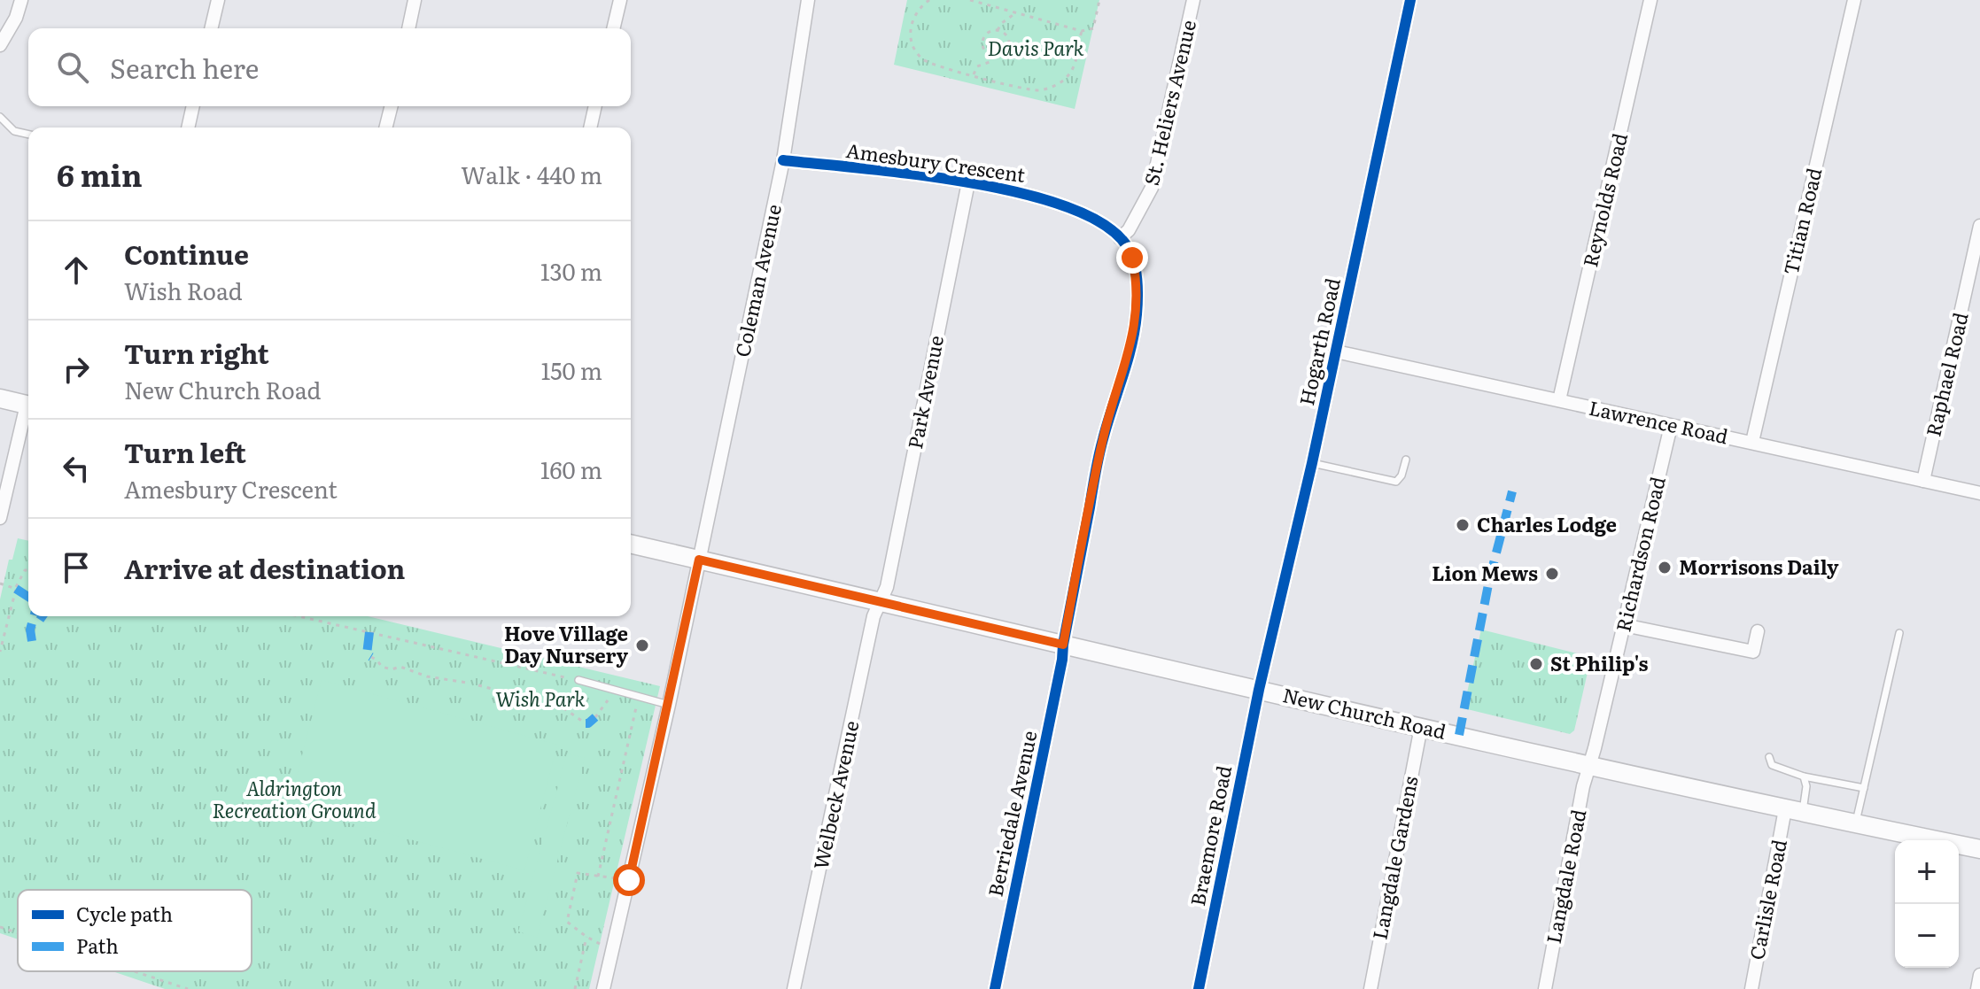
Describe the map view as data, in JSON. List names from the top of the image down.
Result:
{
  "streets": {
    "main road": ["New Church Road"],
    "street": [
      "St. Heliers Avenue",
      "Amesbury Crescent",
      "Reynolds Road",
      "Titian Road",
      "Coleman Avenue",
      "Hogarth Road",
      "Raphael Road",
      "Park Avenue",
      "Lawrence Road",
      "Richardson Road",
      "Welbeck Avenue",
      "Berriedale Avenue",
      "Braemore Road",
      "Langdale Gardens",
      "Langdale Road",
      "Carlisle Road"
    ]
  },
  "crossings": [
    ["St. Heliers Avenue", "Amesbury Crescent"],
    ["Amesbury Crescent", "Coleman Avenue"],
    ["Amesbury Crescent", "Park Avenue"],
    ["Reynolds Road", "Lawrence Road"],
    ["Titian Road", "Lawrence Road"],
    ["Coleman Avenue", "New Church Road"],
    ["Hogarth Road", "Lawrence Road"],
    ["Hogarth Road", "New Church Road"],
    ["Hogarth Road", "Braemore Road"],
    ["Raphael Road", "Lawrence Road"],
    ["Park Avenue", "New Church Road"],
    ["Park Avenue", "Welbeck Avenue"],
    ["Lawrence Road", "Richardson Road"],
    ["Richardson Road", "New Church Road"],
    ["Richardson Road", "Langdale Road"],
    ["New Church Road", "Welbeck Avenue"],
    ["New Church Road", "Berriedale Avenue"],
    ["New Church Road", "Braemore Road"],
    ["New Church Road", "Langdale Gardens"],
    ["New Church Road", "Langdale Road"],
    ["New Church Road", "Carlisle Road"]
  ],
  "parks": ["Davis Park", "Wish Park", "Aldrington Recreation Ground"],
  "places": [
    "Charles Lodge",
    "Morrisons Daily",
    "Lion Mews",
    "Hove Village Day Nursery",
    "St Philip's"
  ],
  "legend": ["Cycle path", "Path"],
  "page": {
    "search": "Search here",
    "heading": ["6 min", "Walk · 440 m"],
    "list": [
      ["Continue", "Wish Road", "130 m"],
      ["Turn right", "New Church Road", "150 m"],
      ["Turn left", "Amesbury Crescent", "160 m"],
      "Arrive at destination"
    ],
    "map_buttons": ["+", "−"]
  }
}
